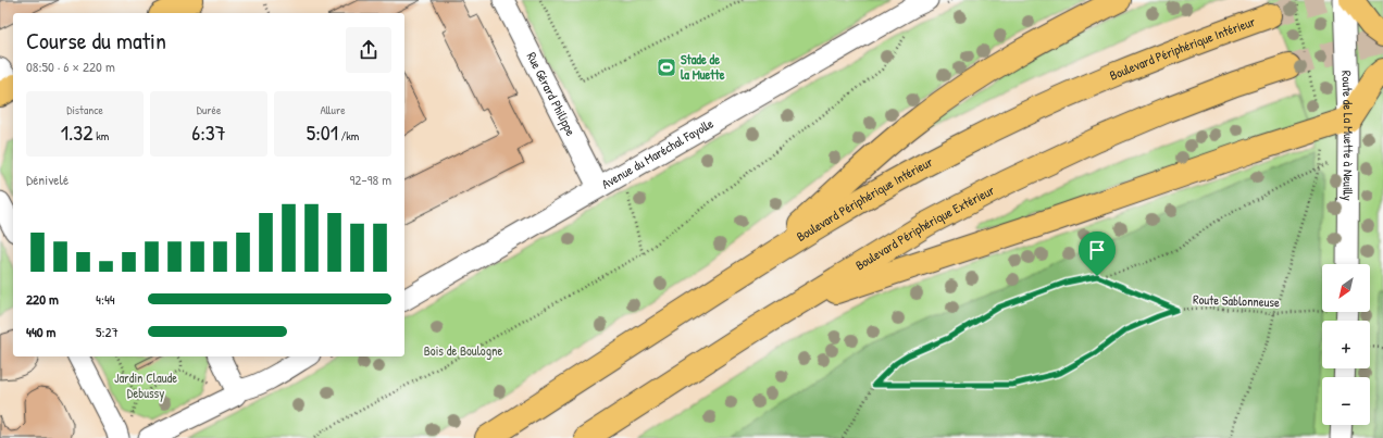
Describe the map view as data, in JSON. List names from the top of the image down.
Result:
{
  "streets": {
    "main road": ["Boulevard Périphérique Intérieur", "Boulevard Périphérique Extérieur"],
    "street": ["Rue Gérard Philippe", "Route de La Muette à Neuilly", "Avenue du Maréchal Fayolle"],
    "path": ["Route Sablonneuse"]
  },
  "crossings": [
    ["Rue Gérard Philippe", "Avenue du Maréchal Fayolle"]
  ],
  "parks": ["Bois de Boulogne", "Jardin Claude Debussy"],
  "places": {
    "sports": ["Stade de la Muette"]
  },
  "north": "bottom left",
  "page": {
    "heading": ["Course du matin", "08:50 · 6 × 220 m"],
    "stats": [
      ["Distance", "1.32 km"],
      ["Durée", "6:37"],
      ["Allure", "5:01 /km"]
    ],
    "chart": ["Dénivelé", "92–98 m"],
    "map_buttons": ["+", "−"],
    "list": [
      {
        "name": "220 m",
        "note": "4:44"
      },
      {
        "name": "440 m",
        "note": "5:27"
      }
    ]
  }
}
